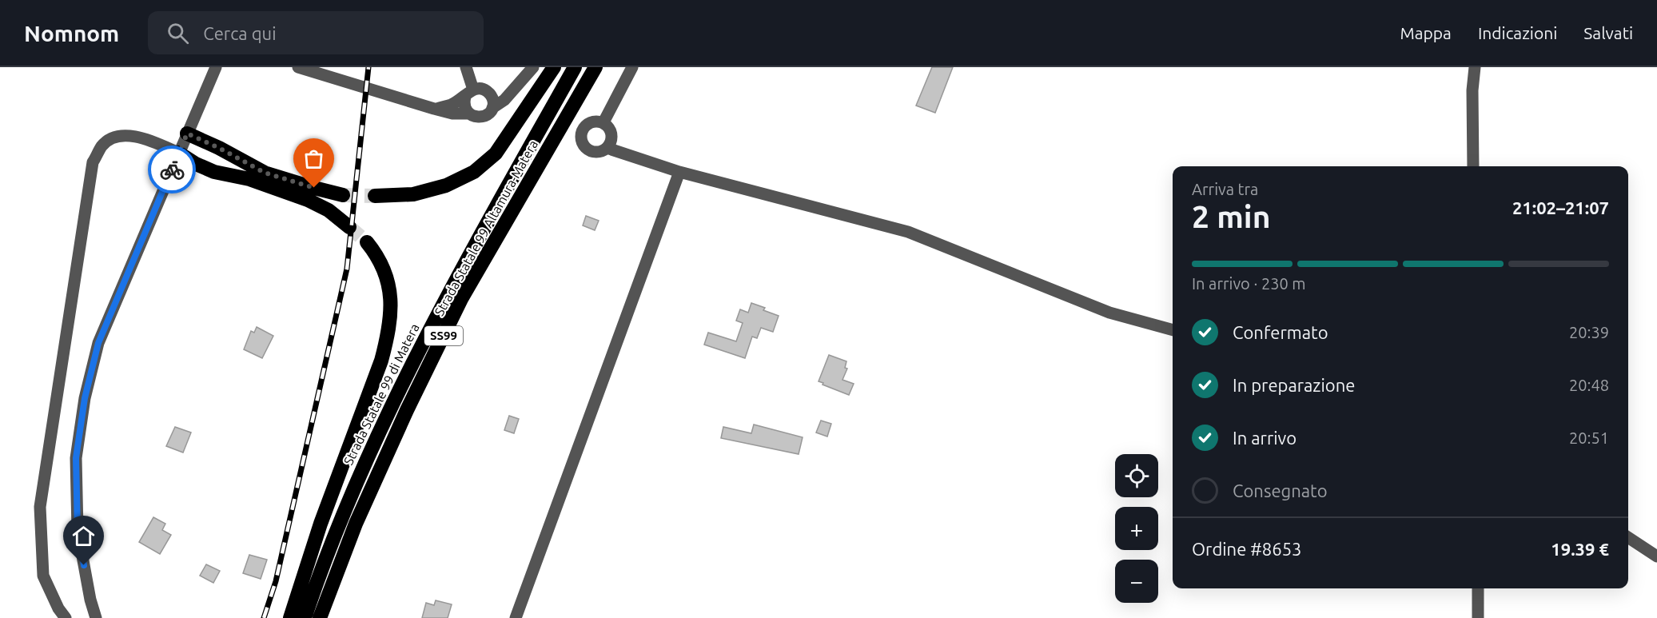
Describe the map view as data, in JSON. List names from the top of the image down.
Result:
{
  "streets": {
    "highway": ["Strada Statale 99 Altamura-Matera", "SS99", "Strada Statale 99 di Matera"]
  },
  "page": {
    "header": "Nomnom",
    "search": "Cerca qui",
    "nav": ["Mappa", "Indicazioni", "Salvati"],
    "heading": ["2 min", "Arriva tra", "21:02–21:07"],
    "panel": ["Ordine #8653", "19.39 €"],
    "bar": "In arrivo · 230 m",
    "list": [
      ["Confermato", "20:39"],
      ["In preparazione", "20:48"],
      ["In arrivo", "20:51"],
      "Consegnato"
    ],
    "map_buttons": ["+", "−"]
  }
}
